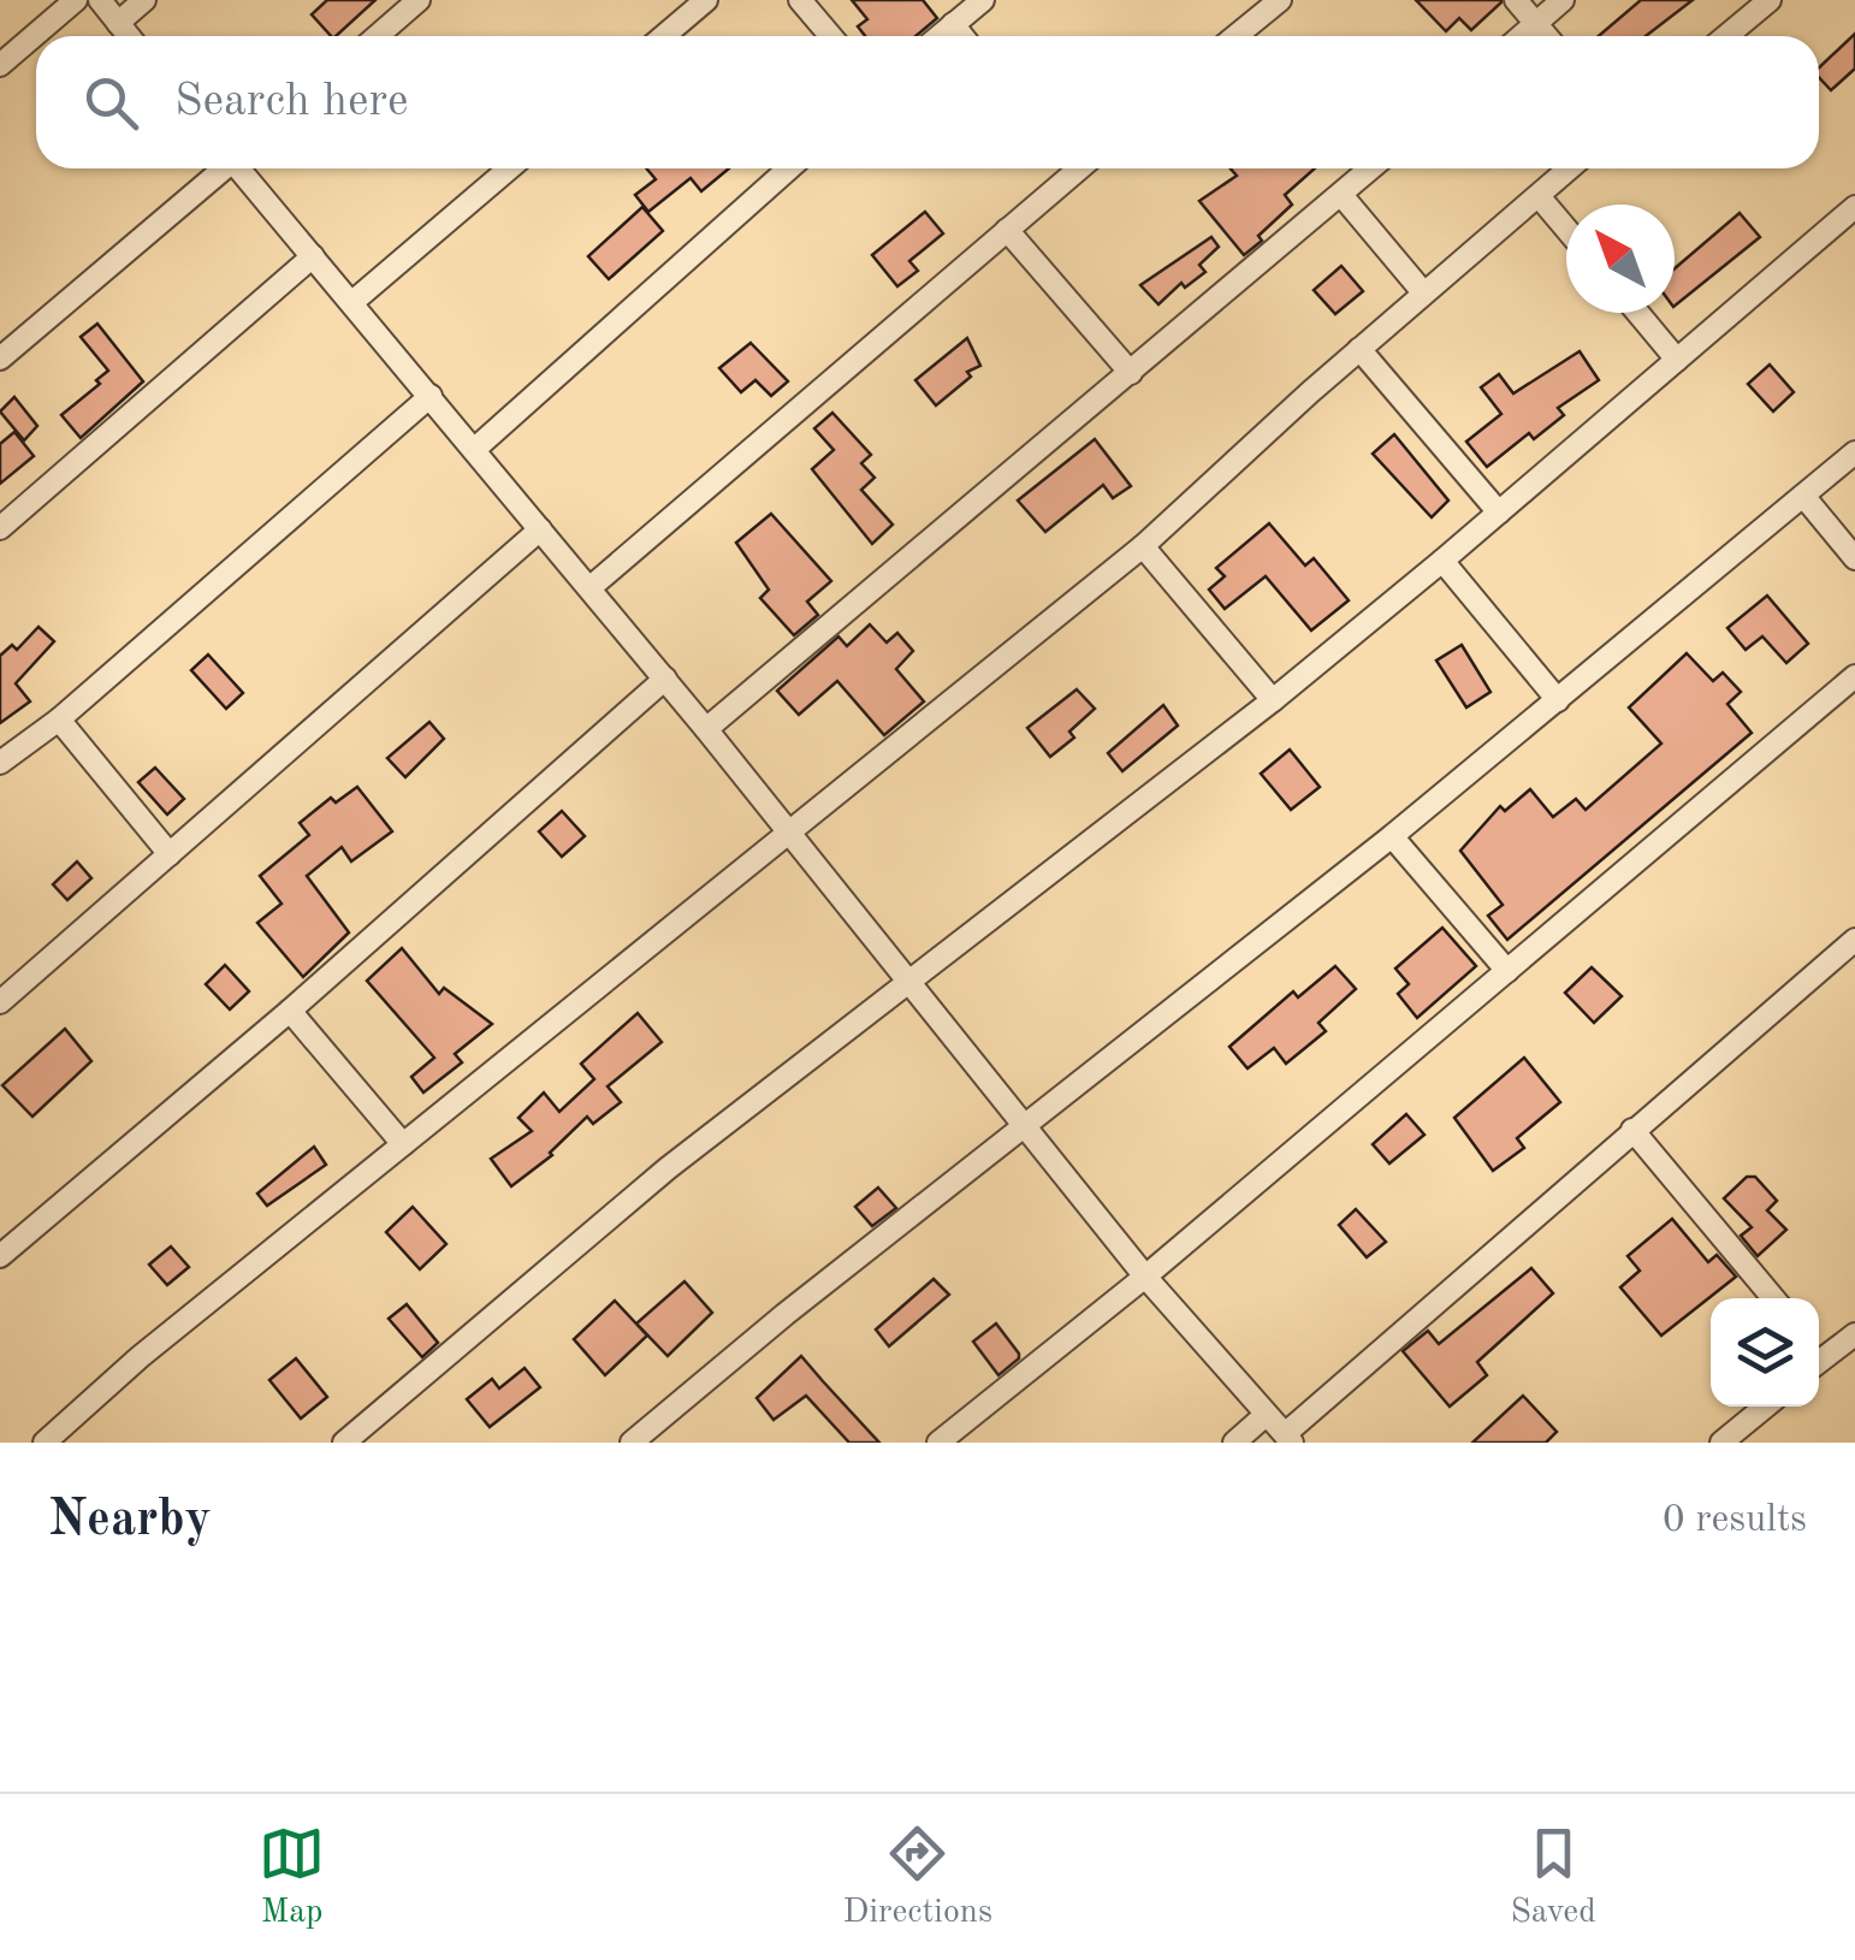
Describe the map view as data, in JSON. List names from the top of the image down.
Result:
{
  "north": "top left",
  "page": {
    "search": "Search here",
    "heading": ["Nearby", "0 results"],
    "nav": ["Map", "Directions", "Saved"]
  }
}
